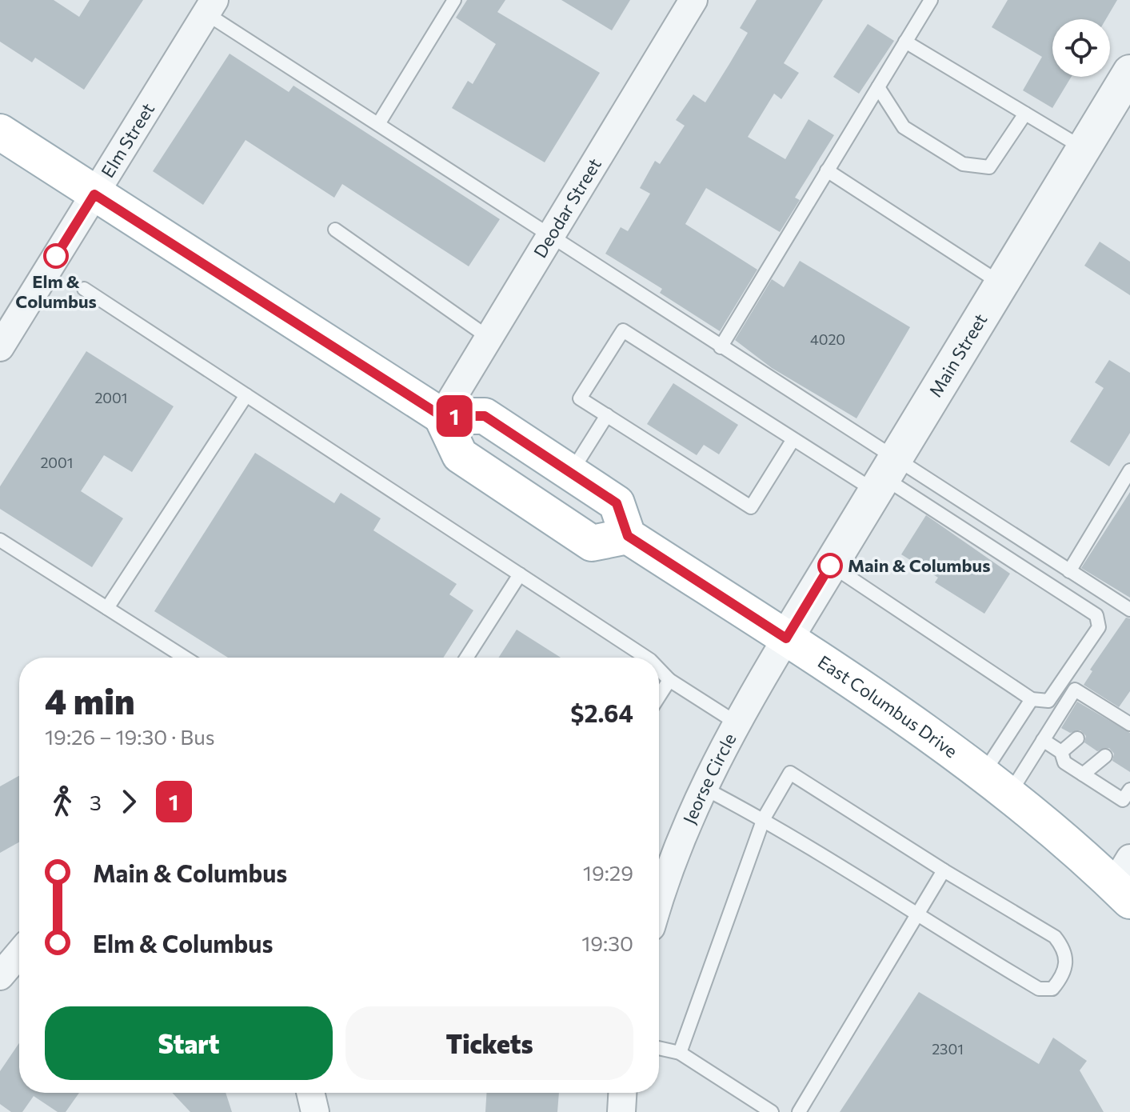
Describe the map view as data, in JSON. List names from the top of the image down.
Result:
{
  "streets": {
    "main road": ["East Columbus Drive"],
    "street": [
      "Elm Street",
      "Deodar Street",
      "Main Street",
      "Jeorse Circle"
    ]
  },
  "crossings": [
    ["Main Street", "East Columbus Drive"],
    ["Main Street", "Jeorse Circle"],
    ["East Columbus Drive", "Jeorse Circle"]
  ],
  "places": ["Elm & Columbus", "Main & Columbus"],
  "lines": ["bus line 1"],
  "house_numbers": [
    "4020",
    "2001",
    "2001",
    "2301"
  ],
  "page": {
    "on_map": "1",
    "heading": ["4 min", "19:26 – 19:30 · Bus", "$2.64"],
    "legs": ["3", "1"],
    "list": [
      {
        "name": "Main & Columbus",
        "value": "19:29"
      },
      {
        "name": "Elm & Columbus",
        "value": "19:30"
      }
    ],
    "buttons": ["Start", "Tickets"]
  }
}
